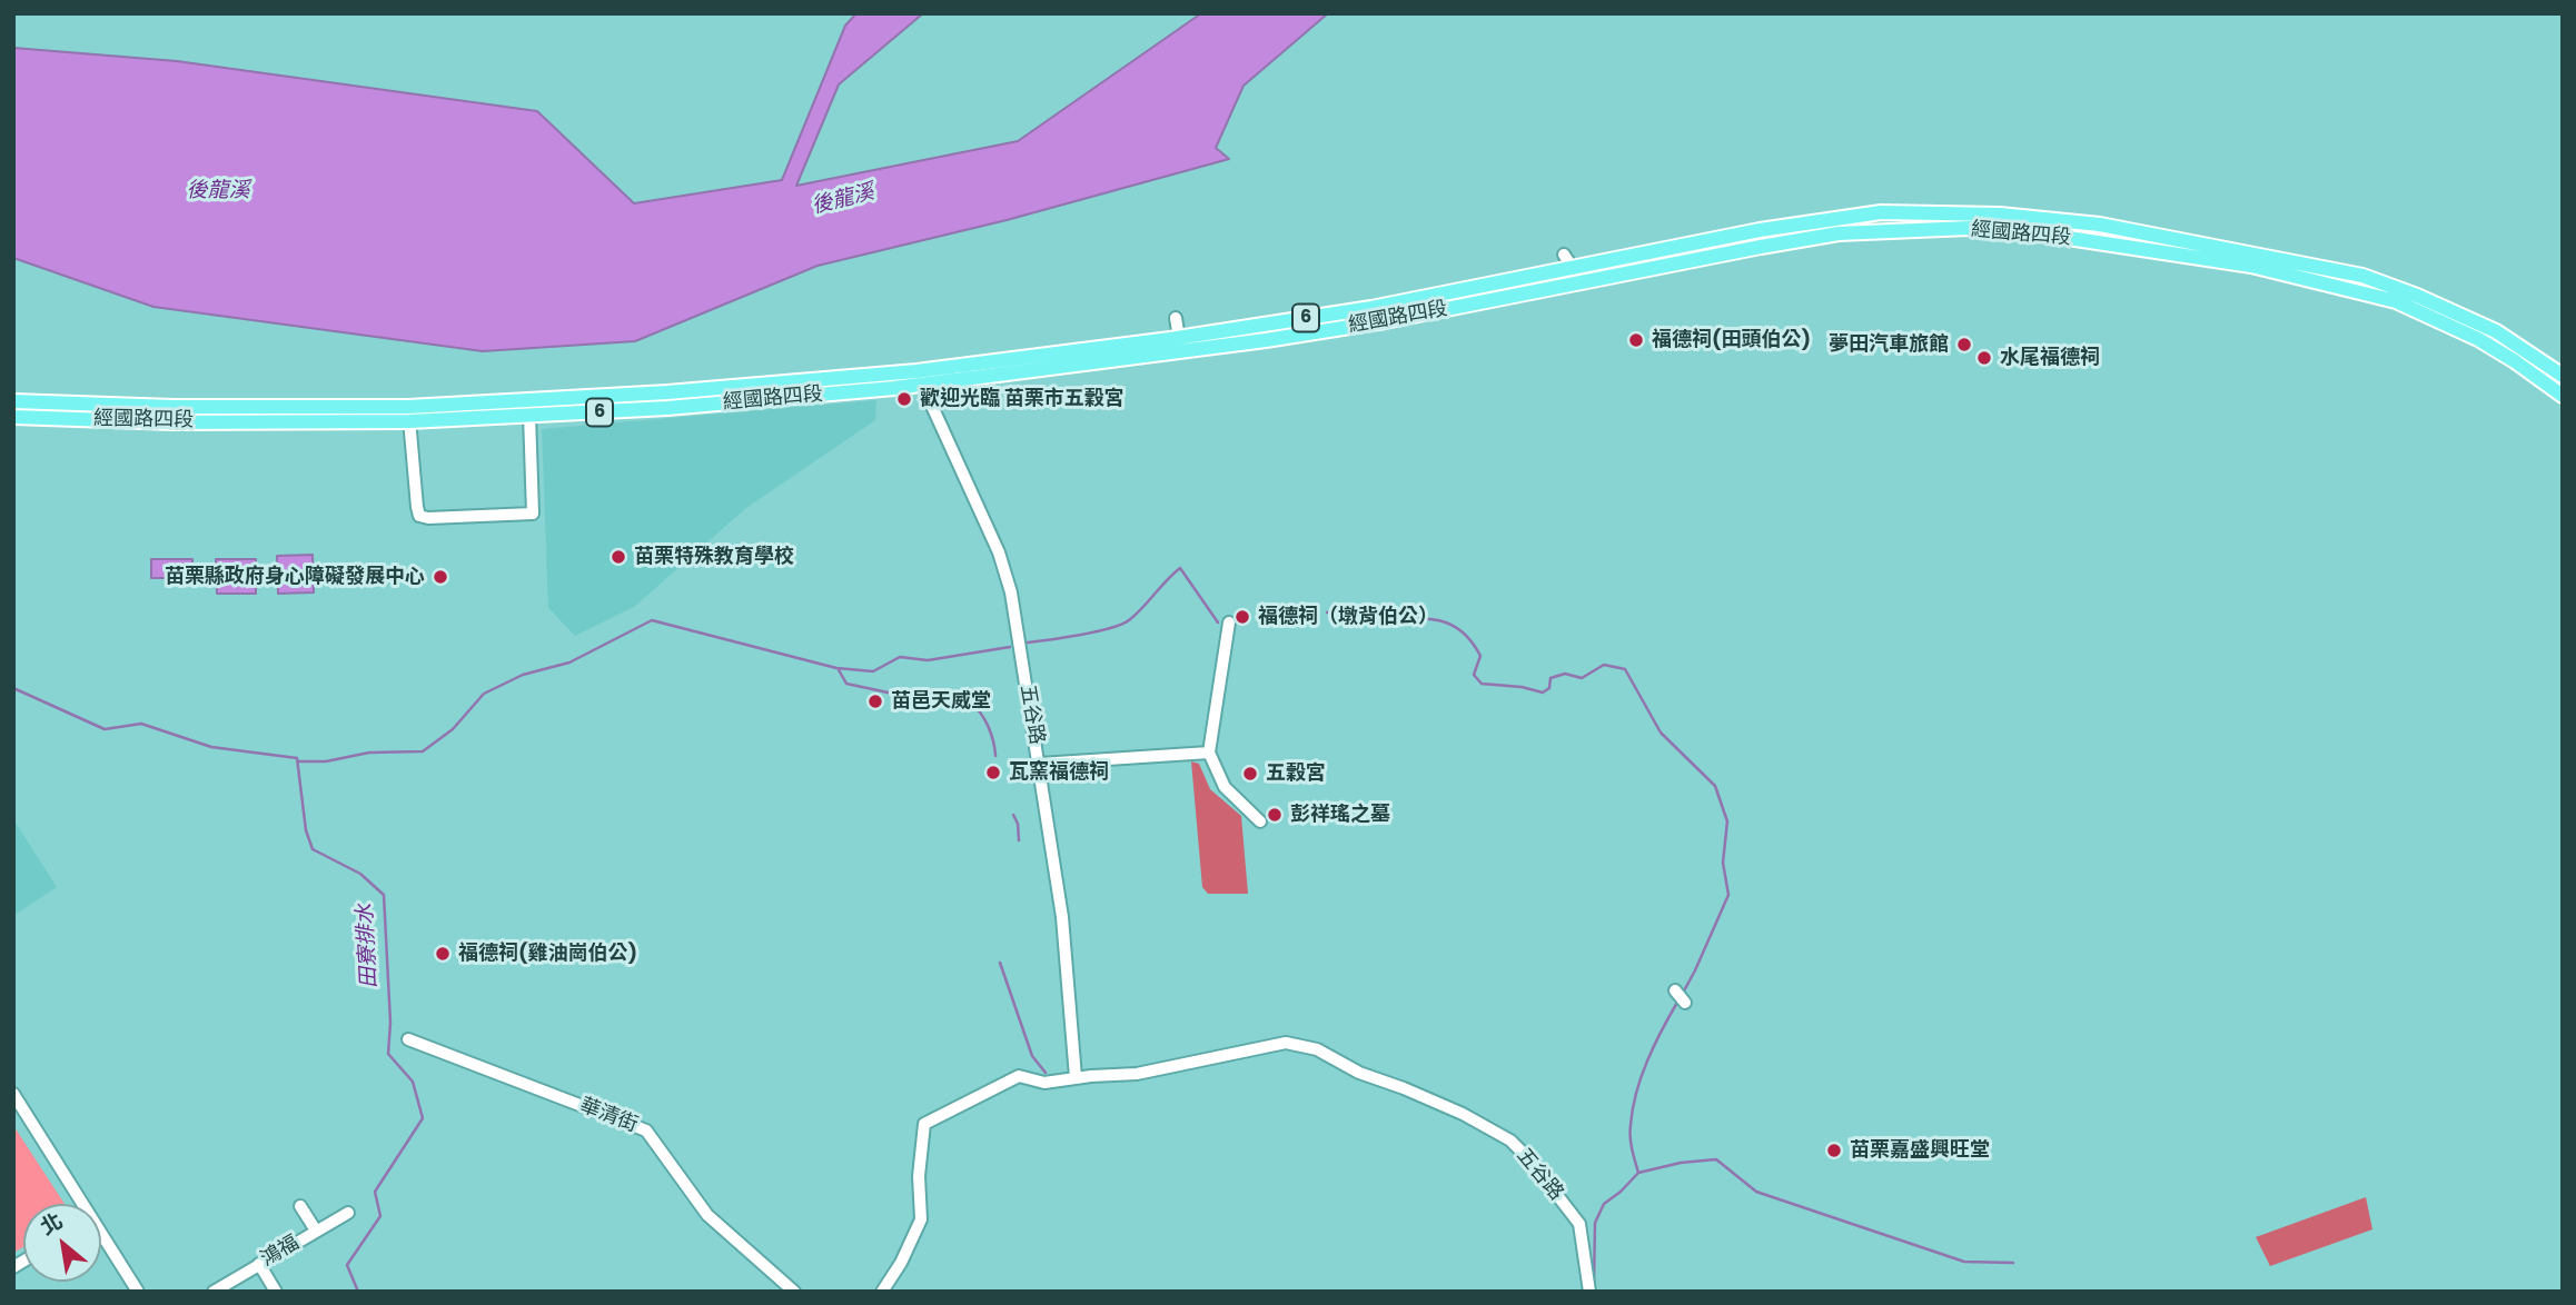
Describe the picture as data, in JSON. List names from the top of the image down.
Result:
{
  "streets": {
    "main road": ["經國路四段", "6"],
    "street": ["五谷路", "華清街", "鴻福"]
  },
  "crossings": [
    ["經國路四段", "五谷路"]
  ],
  "water": ["後龍溪", "田寮排水"],
  "places": [
    "福德祠(田頭伯公)",
    "夢田汽車旅館",
    "水尾福德祠",
    "歡迎光臨 苗栗市五穀宮",
    "苗栗特殊教育學校",
    "苗栗縣政府身心障礙發展中心",
    "福德祠（墩背伯公）",
    "苗邑天威堂",
    "瓦窯福德祠",
    "五穀宮",
    "彭祥瑤之墓",
    "福德祠(雞油崗伯公)",
    "苗栗嘉盛興旺堂"
  ],
  "north": "top left"
}
